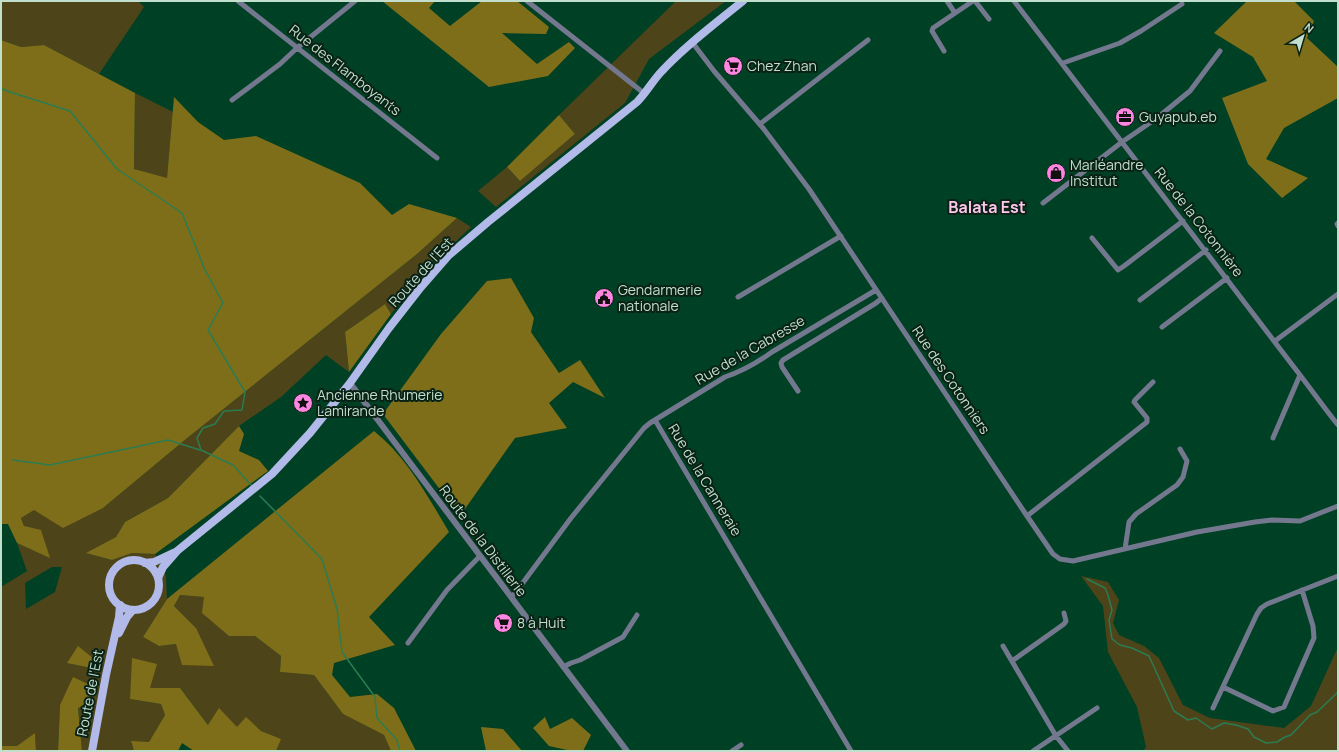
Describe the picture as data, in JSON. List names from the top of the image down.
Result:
{
  "streets": {
    "main road": ["Route de l'Est"],
    "street": [
      "Rue des Flamboyants",
      "Rue de la Cotonnière",
      "Rue de la Cabresse",
      "Rue des Cotonniers",
      "Rue de la Canneraie",
      "Route de la Distillerie"
    ]
  },
  "crossings": [
    ["Route de l'Est", "Rue des Cotonniers"],
    ["Route de l'Est", "Route de la Distillerie"],
    ["Rue de la Cabresse", "Rue des Cotonniers"],
    ["Rue de la Cabresse", "Rue de la Canneraie"],
    ["Rue de la Canneraie", "Route de la Distillerie"]
  ],
  "districts": ["Balata Est"],
  "places": {
    "supermarket": ["Chez Zhan", "8 à Huit"],
    "office": ["Guyapub.eb"],
    "shop": ["Marléandre Institut"],
    "public building": ["Gendarmerie nationale"],
    "place": ["Ancienne Rhumerie Lamirande"]
  },
  "north": "top right"
}
